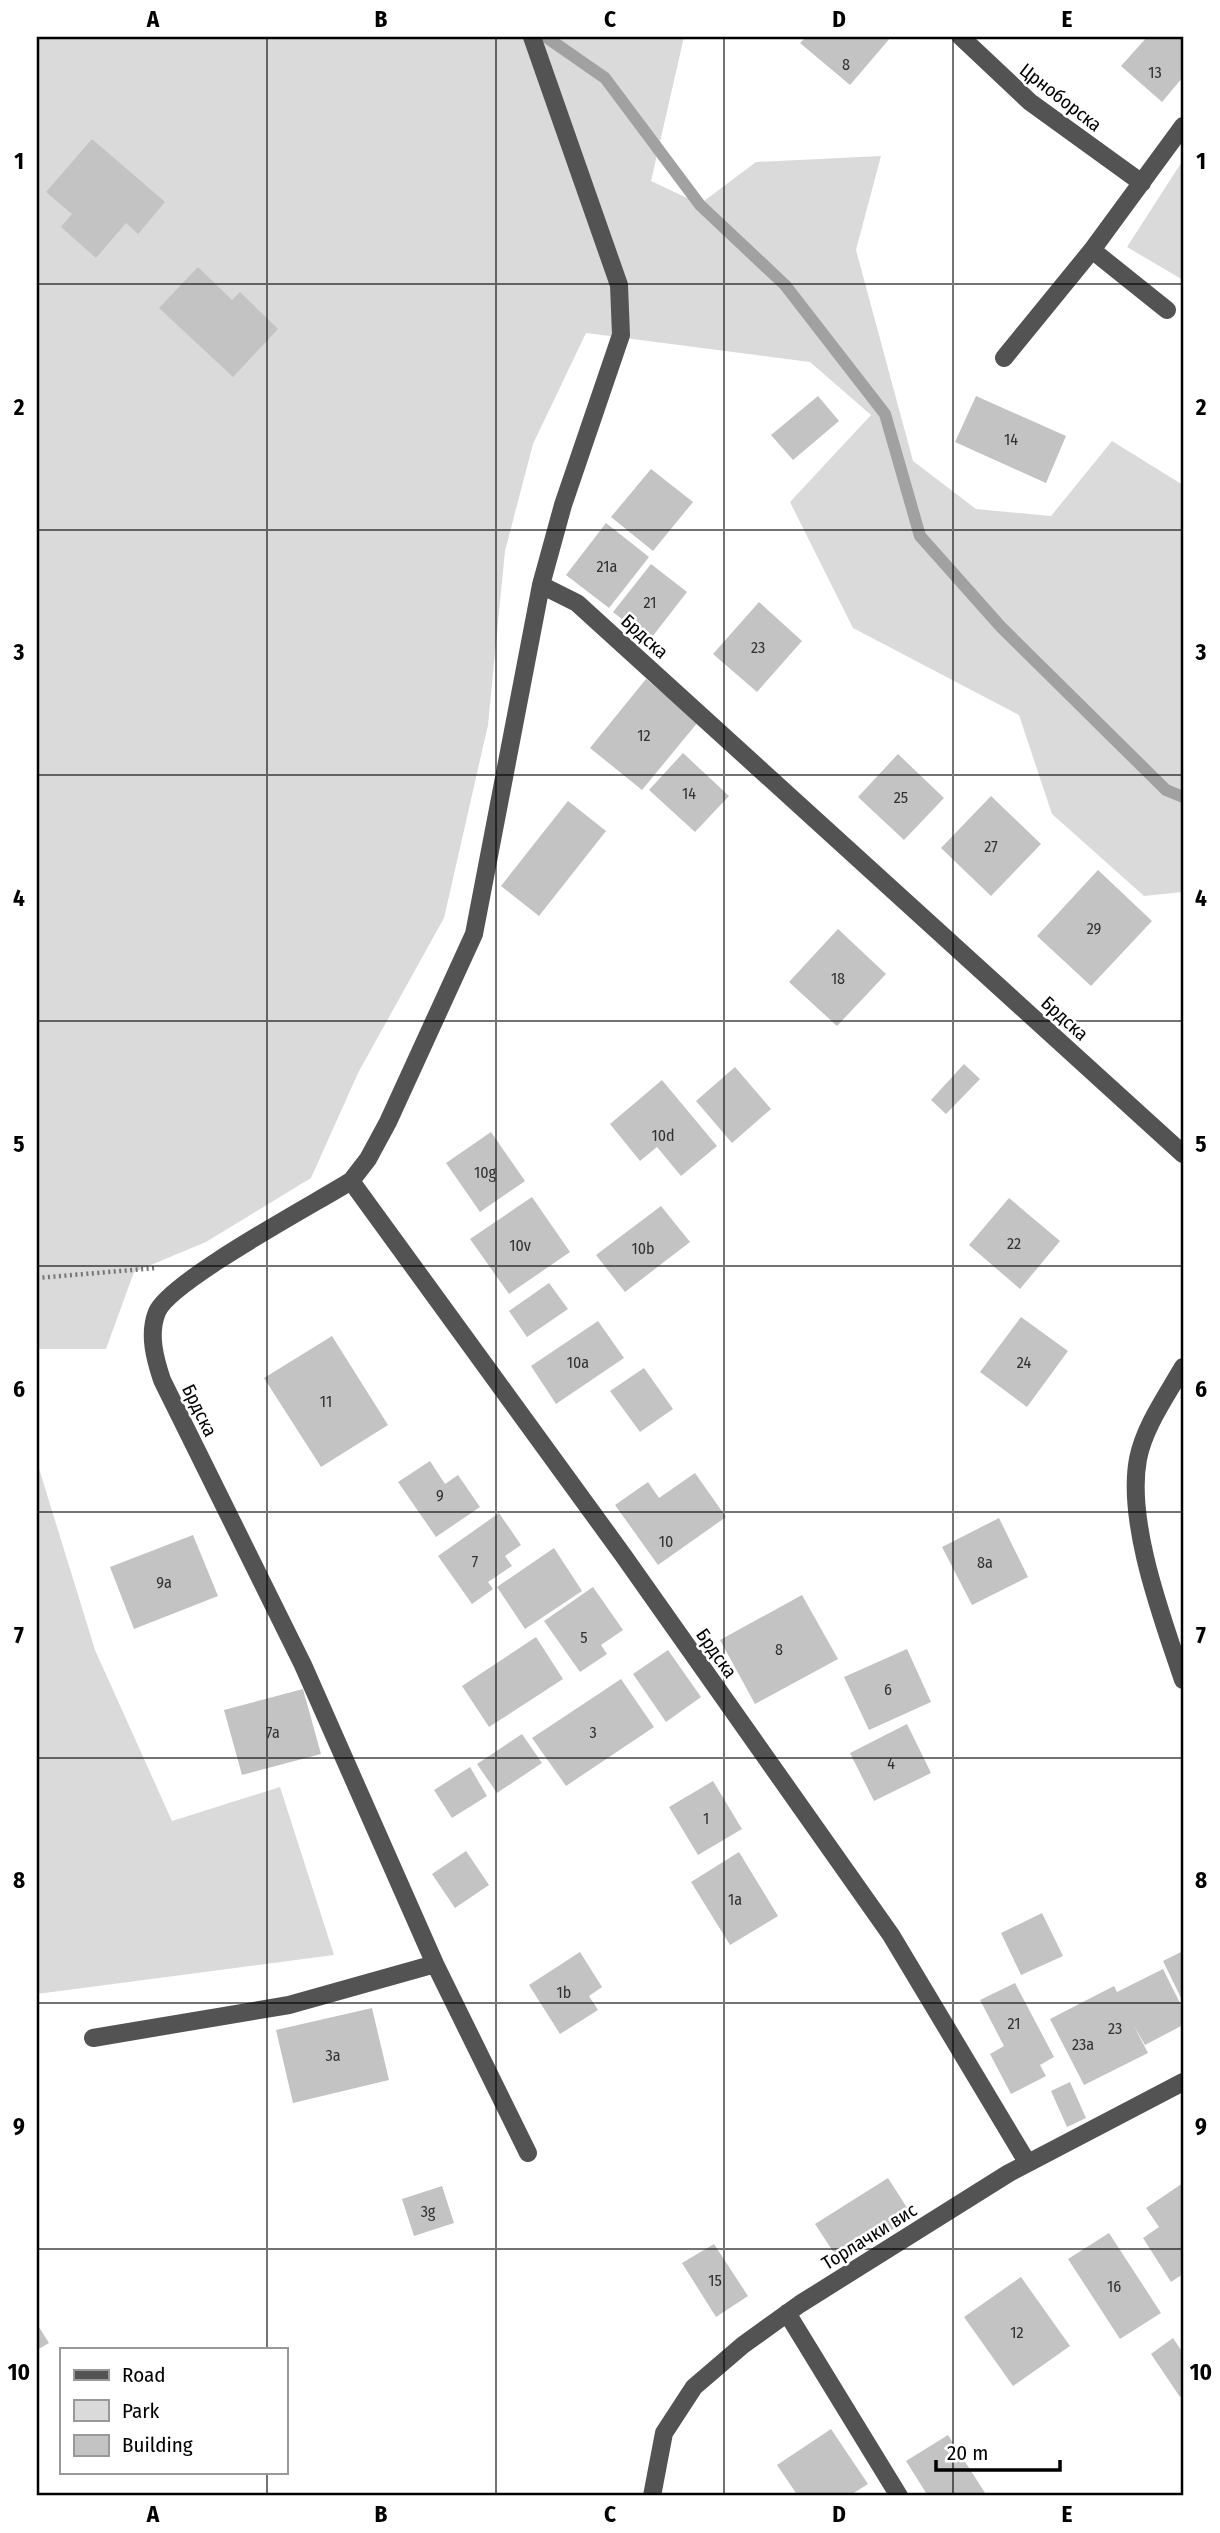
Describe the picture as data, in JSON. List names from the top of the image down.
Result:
{
  "streets": {
    "street": ["Црноборска", "Брдска", "Торлачки вис"]
  },
  "crossings": [
    ["Брдска", "Торлачки вис"]
  ],
  "house_numbers": [
    "8",
    "13",
    "14",
    "21a",
    "21",
    "23",
    "12",
    "14",
    "25",
    "27",
    "29",
    "18",
    "10d",
    "10g",
    "22",
    "10v",
    "10b",
    "10a",
    "24",
    "11",
    "9",
    "10",
    "7",
    "8a",
    "9a",
    "5",
    "8",
    "6",
    "7a",
    "3",
    "4",
    "1",
    "1a",
    "1b",
    "21",
    "23",
    "23a",
    "3a",
    "3g",
    "15",
    "16",
    "12"
  ],
  "legend": ["Road", "Park", "Building"],
  "scale_bar": "20 m",
  "grid": {
    "columns": [
      "A",
      "B",
      "C",
      "D",
      "E"
    ],
    "rows": [
      "1",
      "2",
      "3",
      "4",
      "5",
      "6",
      "7",
      "8",
      "9",
      "10"
    ]
  }
}
